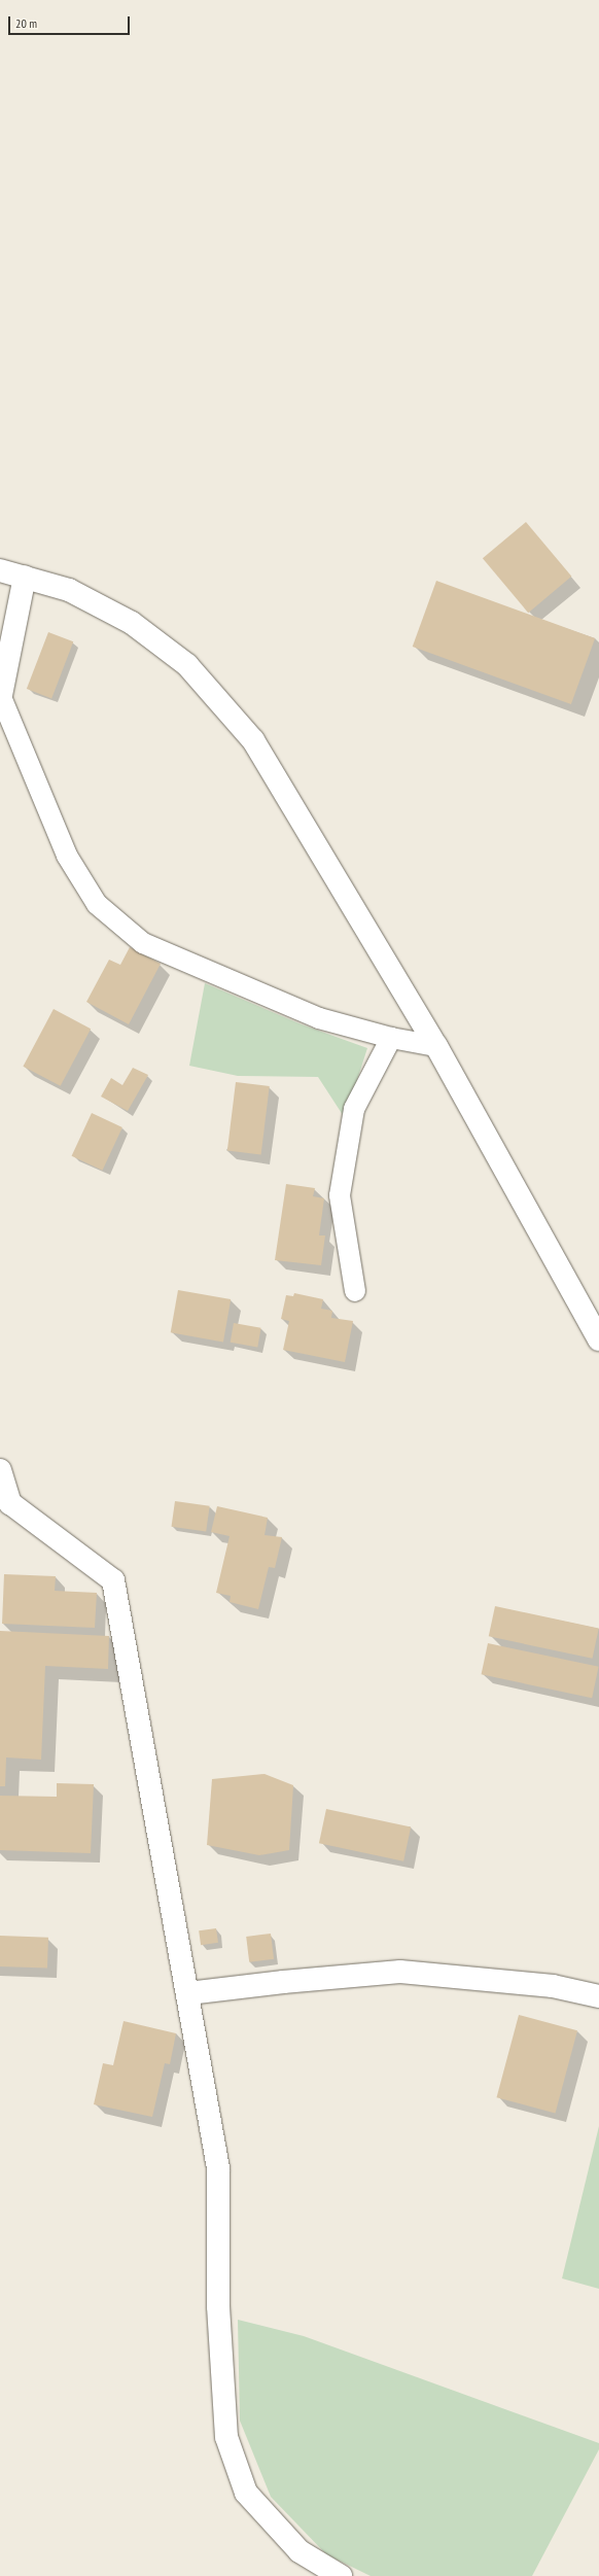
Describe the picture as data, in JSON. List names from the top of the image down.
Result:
{
  "scale_bar": "20 m"
}
